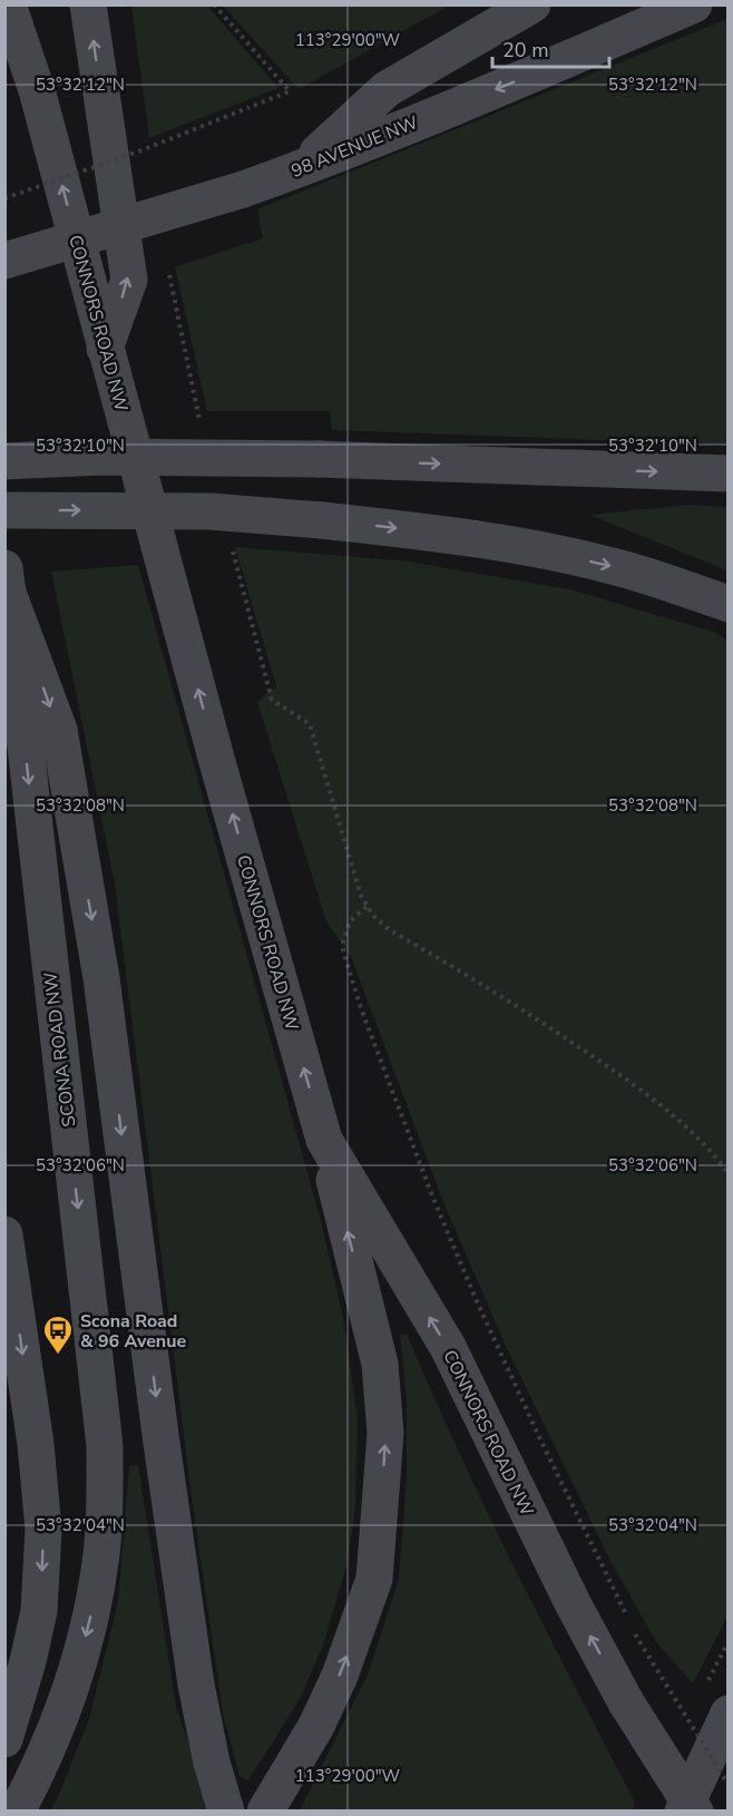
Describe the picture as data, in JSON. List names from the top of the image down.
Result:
{
  "streets": {
    "main road": ["98 AVENUE NW", "CONNORS ROAD NW", "SCONA ROAD NW"]
  },
  "places": {
    "bus stop": ["Scona Road & 96 Avenue"]
  },
  "scale_bar": "20 m",
  "coordinates": [
    "113°29'00\"W",
    "53°32'12\"N",
    "53°32'10\"N",
    "53°32'08\"N",
    "53°32'06\"N",
    "53°32'04\"N"
  ]
}
